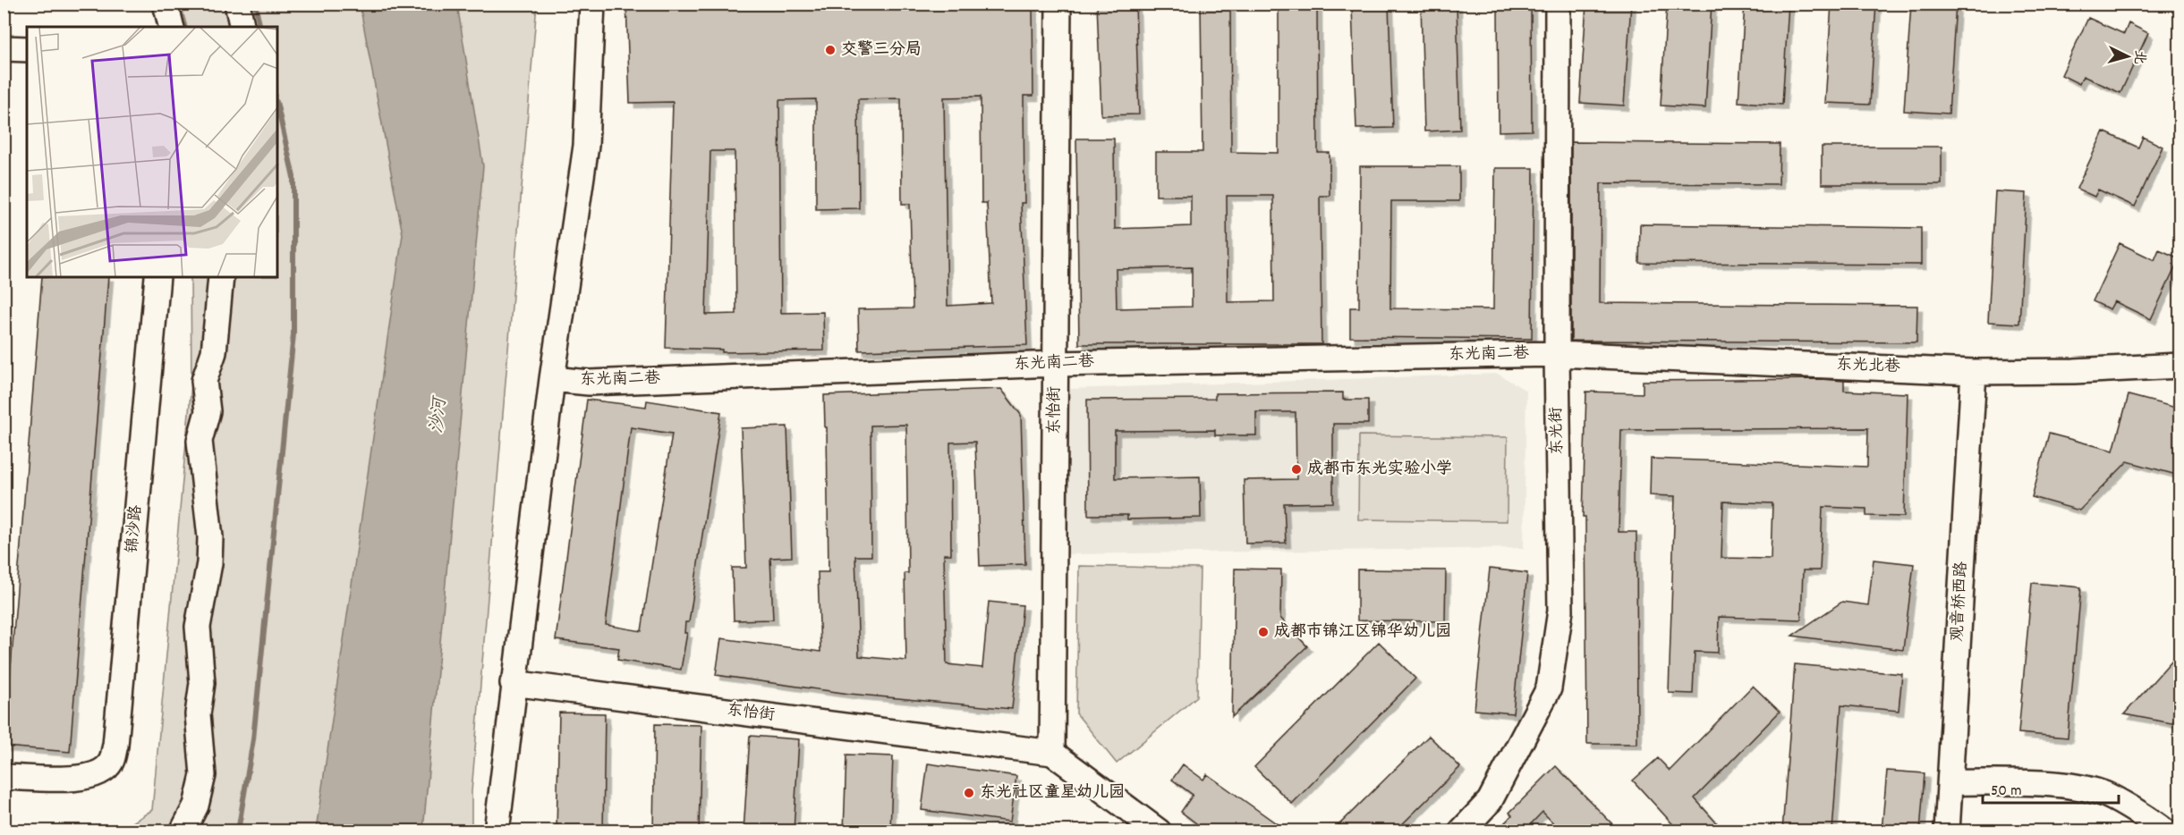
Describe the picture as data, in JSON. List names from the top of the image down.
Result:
{
  "streets": {
    "street": [
      "东光南二巷",
      "东光北巷",
      "东怡街",
      "东光街",
      "锦沙路",
      "观音桥西路"
    ]
  },
  "crossings": [
    ["东光南二巷", "东光北巷"],
    ["东光南二巷", "东怡街"],
    ["东光南二巷", "东光街"],
    ["东光北巷", "东光街"],
    ["东光北巷", "观音桥西路"]
  ],
  "water": ["沙河"],
  "places": [
    "交警三分局",
    "成都市东光实验小学",
    "成都市锦江区锦华幼儿园",
    "东光社区童星幼儿园"
  ],
  "scale_bar": "50 m",
  "north": "right"
}
